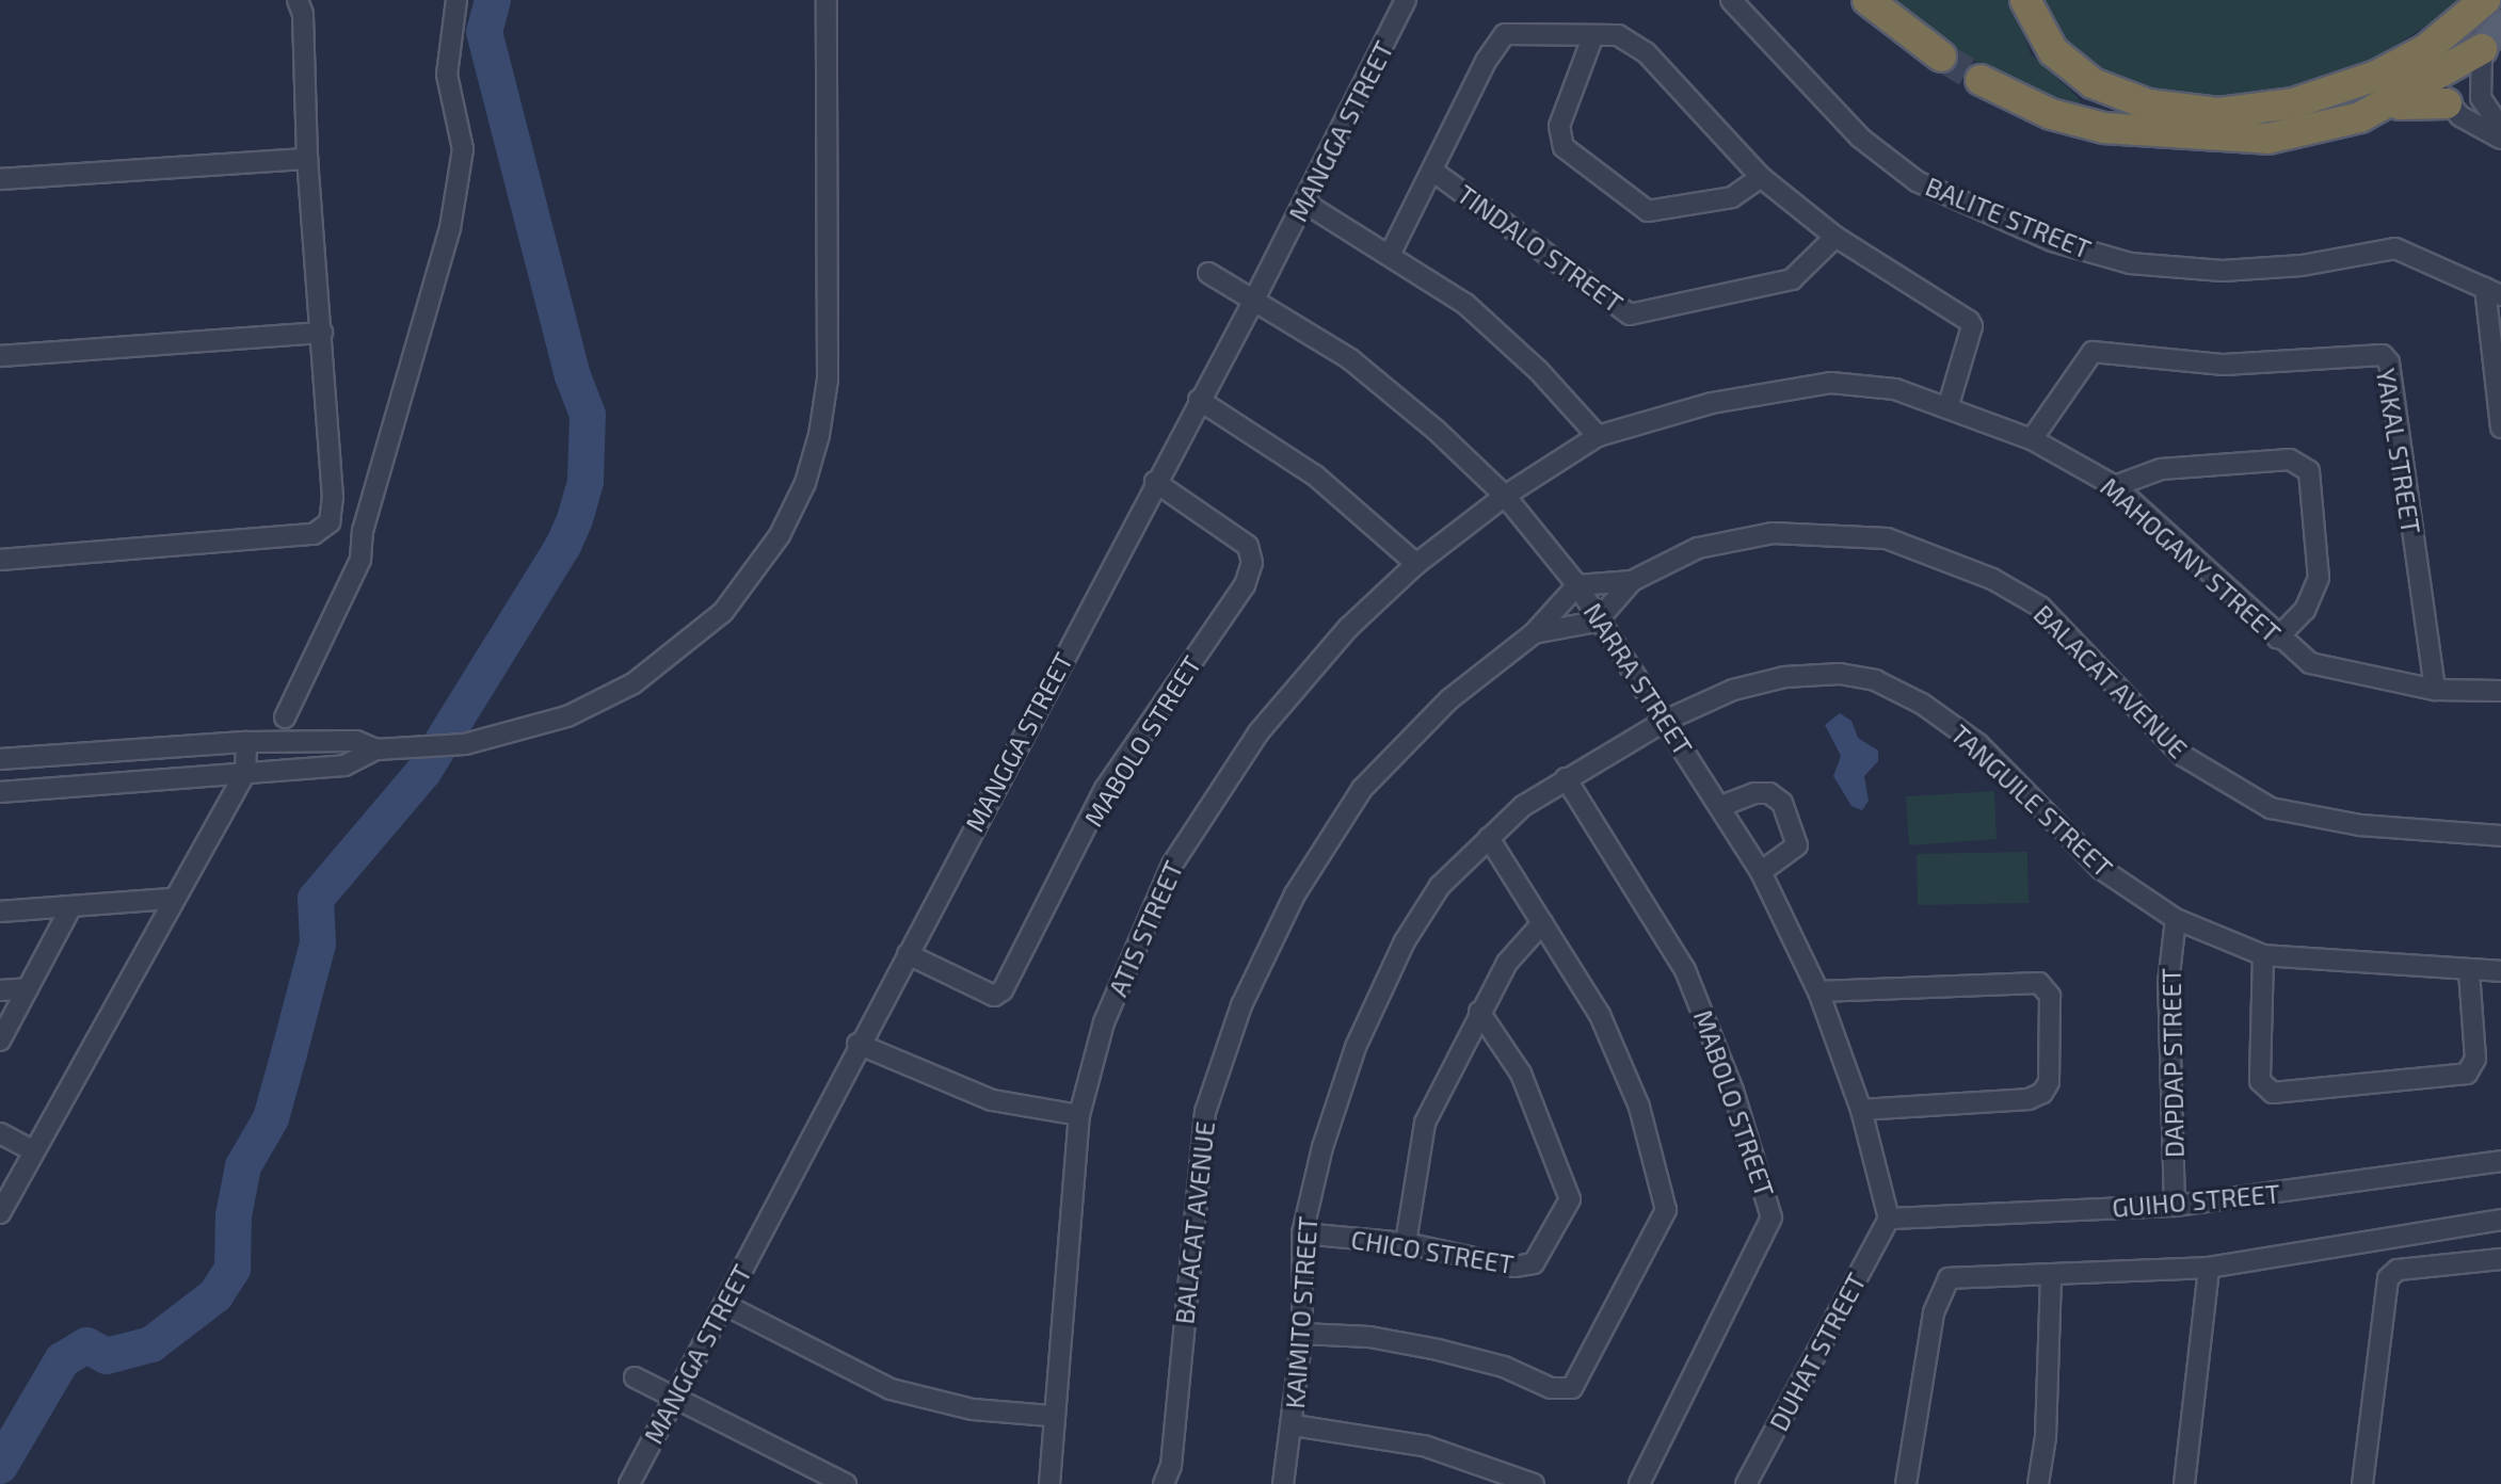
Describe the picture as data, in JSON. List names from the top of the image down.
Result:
{
  "streets": {
    "street": [
      "MANGGA STREET",
      "BALITE STREET",
      "TINDALO STREET",
      "YAKAL STREET",
      "MAHOGANY STREET",
      "NARRA STREET",
      "BALACAT AVENUE",
      "MABOLO STREET",
      "TANGUILE STREET",
      "ATIS STREET",
      "DAPDAP STREET",
      "GUIHO STREET",
      "CHICO STREET",
      "KAIMITO STREET",
      "DUHAT STREET"
    ]
  },
  "crossings": [
    ["MANGGA STREET", "NARRA STREET"],
    ["MANGGA STREET", "MABOLO STREET"],
    ["YAKAL STREET", "MAHOGANY STREET"],
    ["MAHOGANY STREET", "NARRA STREET"],
    ["MAHOGANY STREET", "ATIS STREET"],
    ["NARRA STREET", "BALACAT AVENUE"],
    ["NARRA STREET", "TANGUILE STREET"],
    ["NARRA STREET", "ATIS STREET"],
    ["NARRA STREET", "GUIHO STREET"],
    ["NARRA STREET", "KAIMITO STREET"],
    ["NARRA STREET", "DUHAT STREET"],
    ["MABOLO STREET", "KAIMITO STREET"],
    ["TANGUILE STREET", "DAPDAP STREET"],
    ["TANGUILE STREET", "KAIMITO STREET"],
    ["DAPDAP STREET", "GUIHO STREET"],
    ["GUIHO STREET", "DUHAT STREET"],
    ["CHICO STREET", "KAIMITO STREET"]
  ]
}
